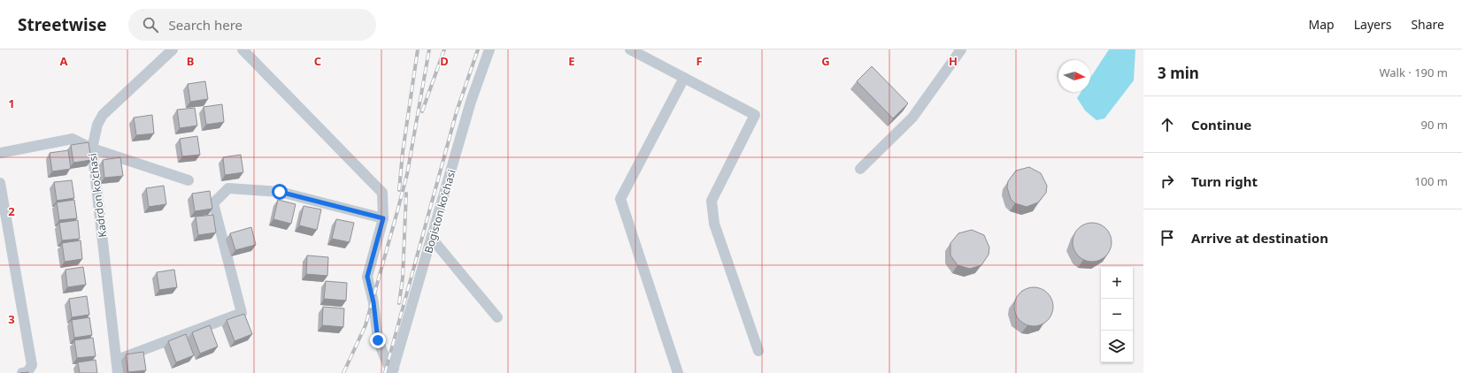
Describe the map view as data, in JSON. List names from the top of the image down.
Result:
{
  "streets": {
    "street": ["Kadrdon ko'chasi", "Bogiston ko'chasi"]
  },
  "north": "right",
  "page": {
    "header": "Streetwise",
    "search": "Search here",
    "nav": ["Map", "Layers", "Share"],
    "heading": ["3 min", "Walk · 190 m"],
    "list": [
      ["Continue", "90 m"],
      ["Turn right", "100 m"],
      "Arrive at destination"
    ],
    "map_buttons": ["+", "−"]
  },
  "grid": {
    "columns": [
      "A",
      "B",
      "C",
      "D",
      "E",
      "F",
      "G",
      "H"
    ],
    "rows": ["1", "2", "3"]
  }
}
